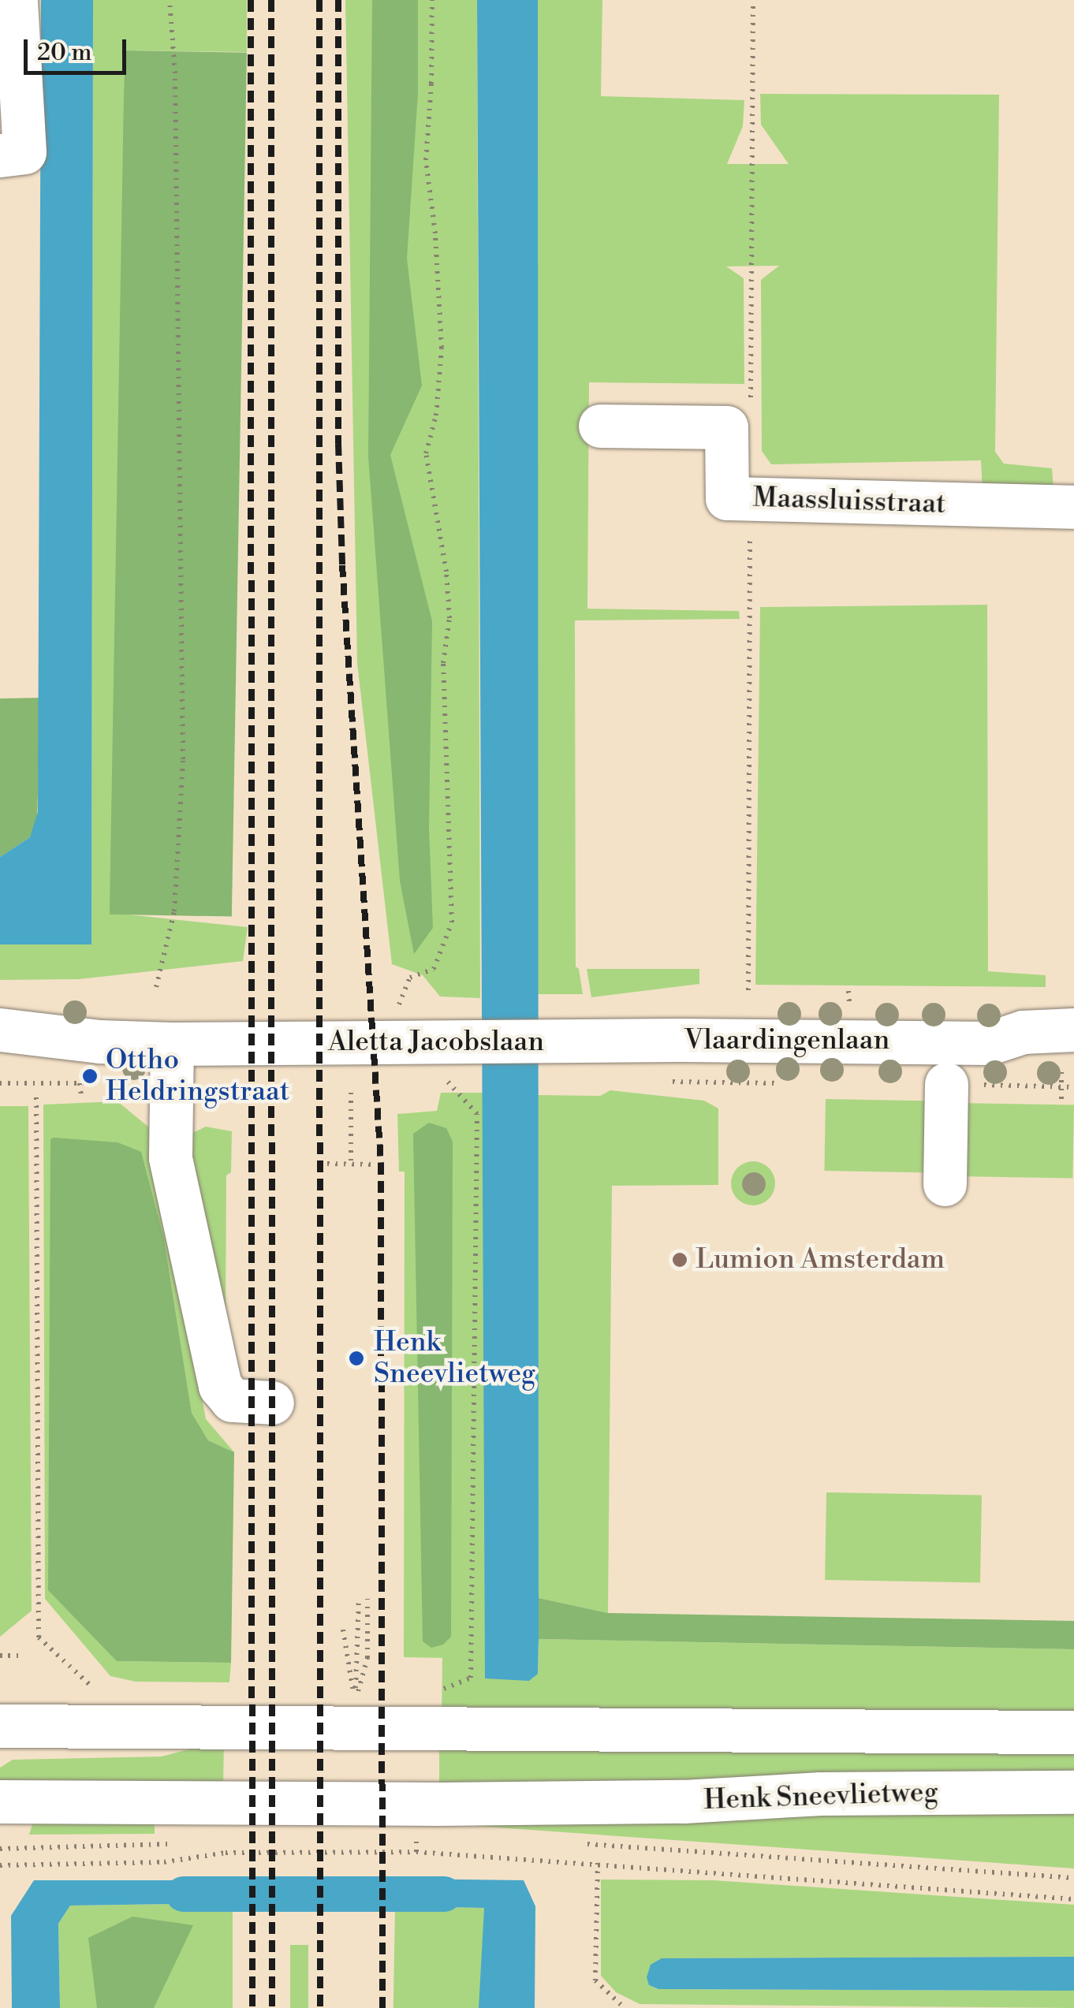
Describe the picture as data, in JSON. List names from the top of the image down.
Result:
{
  "streets": {
    "main road": [
      "Maassluisstraat",
      "Vlaardingenlaan",
      "Aletta Jacobslaan",
      "Henk Sneevlietweg"
    ]
  },
  "crossings": [
    ["Vlaardingenlaan", "Aletta Jacobslaan"]
  ],
  "places": ["Ottho Heldringstraat", "Lumion Amsterdam", "Henk Sneevlietweg"],
  "scale_bar": "20 m"
}
